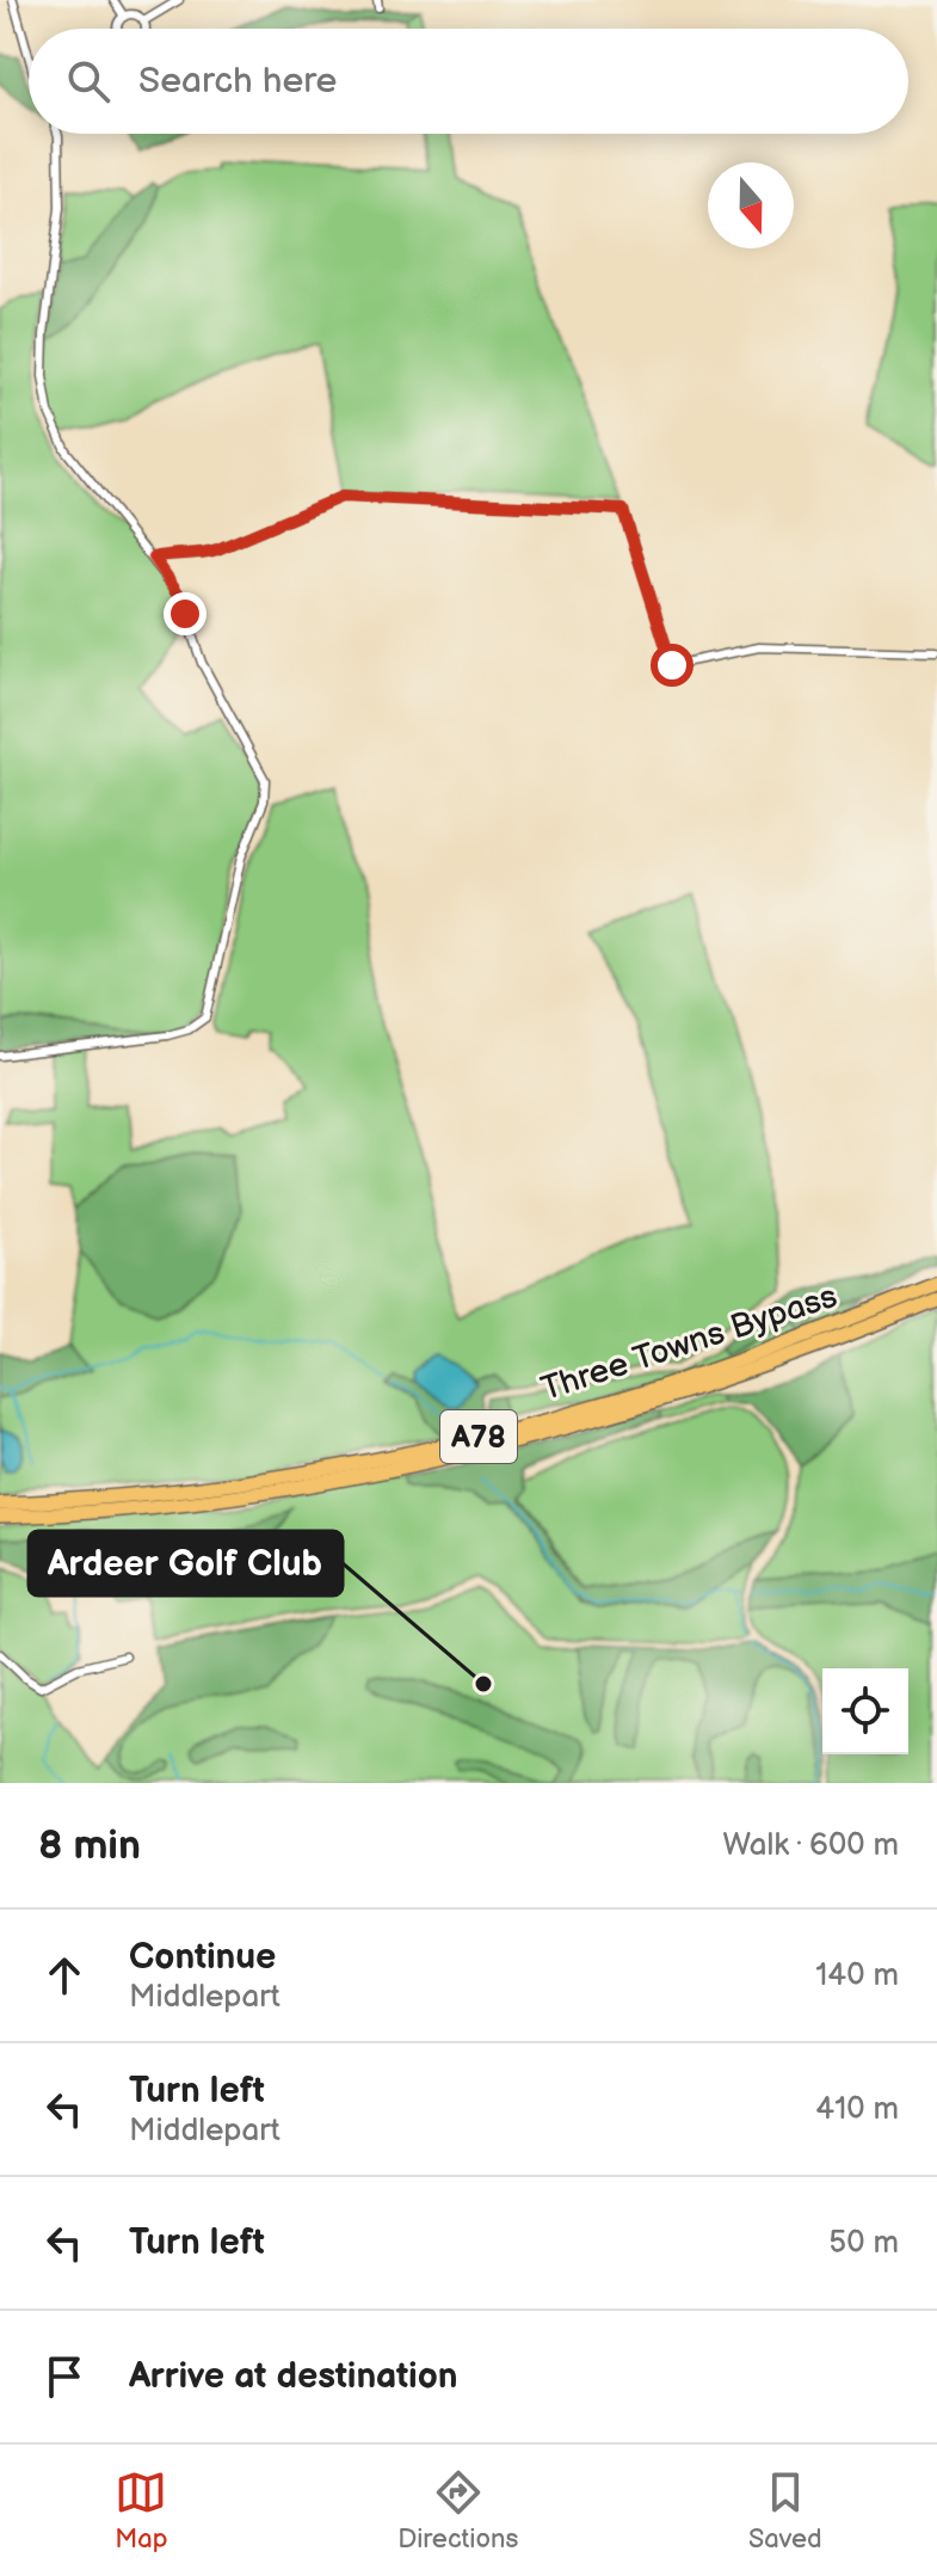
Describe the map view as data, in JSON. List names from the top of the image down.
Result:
{
  "streets": {
    "highway": ["Three Towns Bypass", "A78"]
  },
  "places": ["Ardeer Golf Club"],
  "north": "bottom",
  "page": {
    "search": "Search here",
    "heading": ["8 min", "Walk · 600 m"],
    "list": [
      ["Continue", "Middlepart", "140 m"],
      ["Turn left", "Middlepart", "410 m"],
      ["Turn left", "50 m"],
      "Arrive at destination"
    ],
    "nav": ["Map", "Directions", "Saved"]
  }
}
